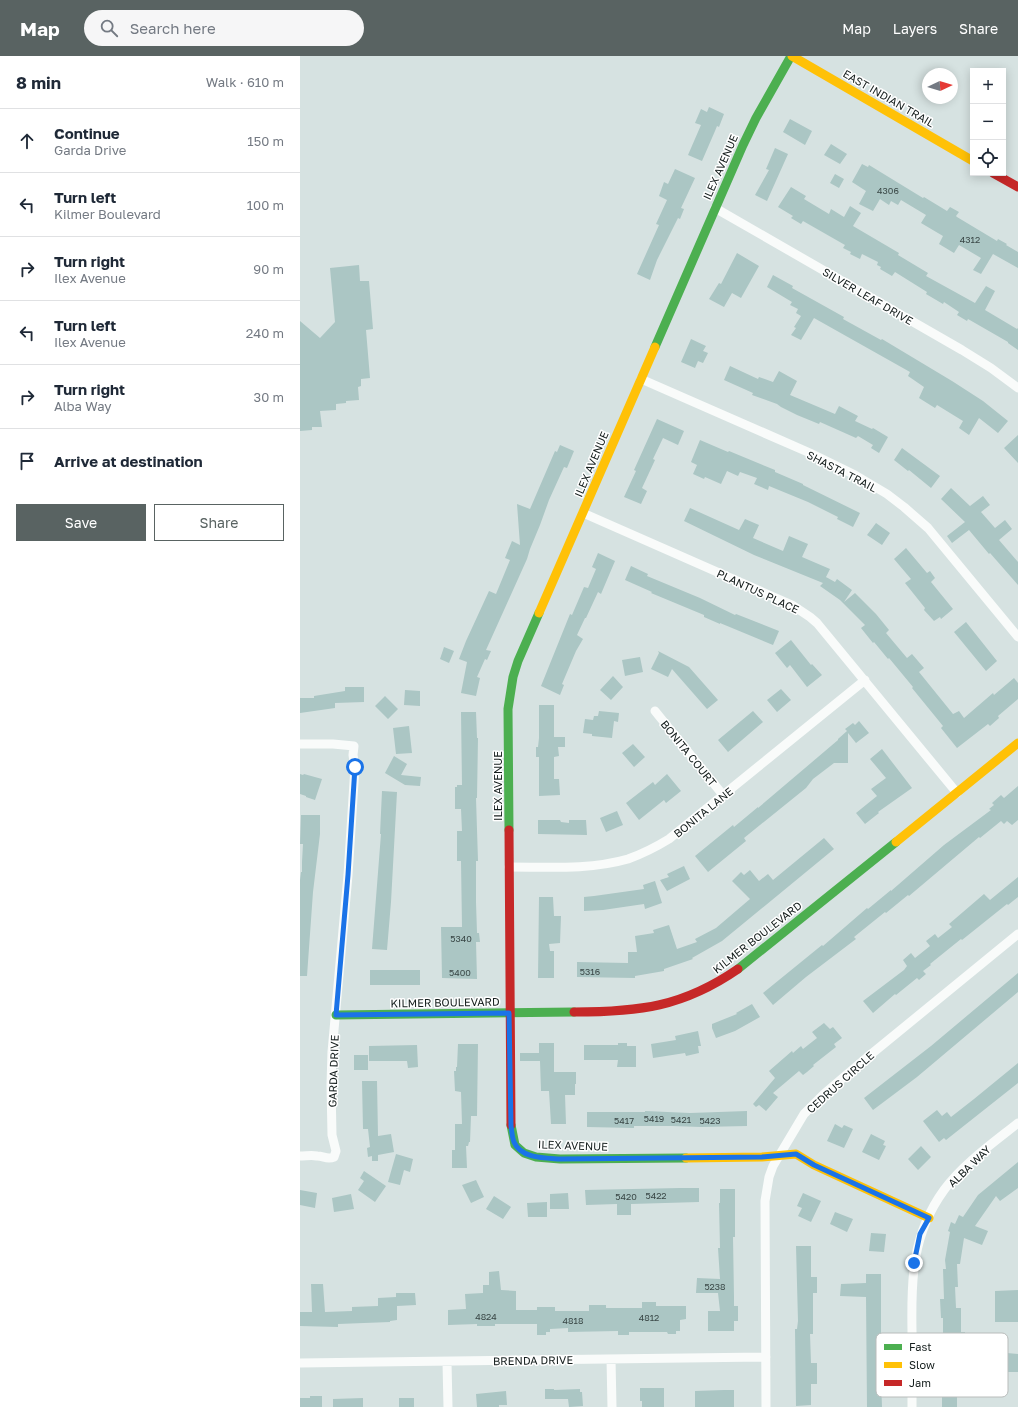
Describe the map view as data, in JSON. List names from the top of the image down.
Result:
{
  "streets": {
    "street": [
      "EAST INDIAN TRAIL",
      "ILEX AVENUE",
      "SILVER LEAF DRIVE",
      "SHASTA TRAIL",
      "PLANTUS PLACE",
      "BONITA COURT",
      "BONITA LANE",
      "KILMER BOULEVARD",
      "GARDA DRIVE",
      "CEDRUS CIRCLE",
      "ALBA WAY",
      "BRENDA DRIVE"
    ]
  },
  "crossings": [
    ["EAST INDIAN TRAIL", "ILEX AVENUE"],
    ["ILEX AVENUE", "SILVER LEAF DRIVE"],
    ["ILEX AVENUE", "SHASTA TRAIL"],
    ["ILEX AVENUE", "PLANTUS PLACE"],
    ["ILEX AVENUE", "BONITA LANE"],
    ["ILEX AVENUE", "KILMER BOULEVARD"],
    ["ILEX AVENUE", "CEDRUS CIRCLE"],
    ["ILEX AVENUE", "ALBA WAY"],
    ["PLANTUS PLACE", "BONITA LANE"],
    ["PLANTUS PLACE", "KILMER BOULEVARD"],
    ["BONITA COURT", "BONITA LANE"],
    ["KILMER BOULEVARD", "GARDA DRIVE"],
    ["CEDRUS CIRCLE", "BRENDA DRIVE"]
  ],
  "house_numbers": [
    "4306",
    "4312",
    "5340",
    "5316",
    "5400",
    "5419",
    "5421",
    "5417",
    "5423",
    "5422",
    "5420",
    "5238",
    "4824",
    "4812",
    "4818"
  ],
  "legend": ["Fast", "Slow", "Jam"],
  "north": "right",
  "page": {
    "header": "Map",
    "search": "Search here",
    "nav": ["Map", "Layers", "Share"],
    "heading": ["8 min", "Walk · 610 m"],
    "map_buttons": ["+", "−"],
    "list": [
      ["Continue", "Garda Drive", "150 m"],
      ["Turn left", "Kilmer Boulevard", "100 m"],
      ["Turn right", "Ilex Avenue", "90 m"],
      ["Turn left", "Ilex Avenue", "240 m"],
      ["Turn right", "Alba Way", "30 m"],
      "Arrive at destination"
    ],
    "buttons": ["Save", "Share"]
  }
}
